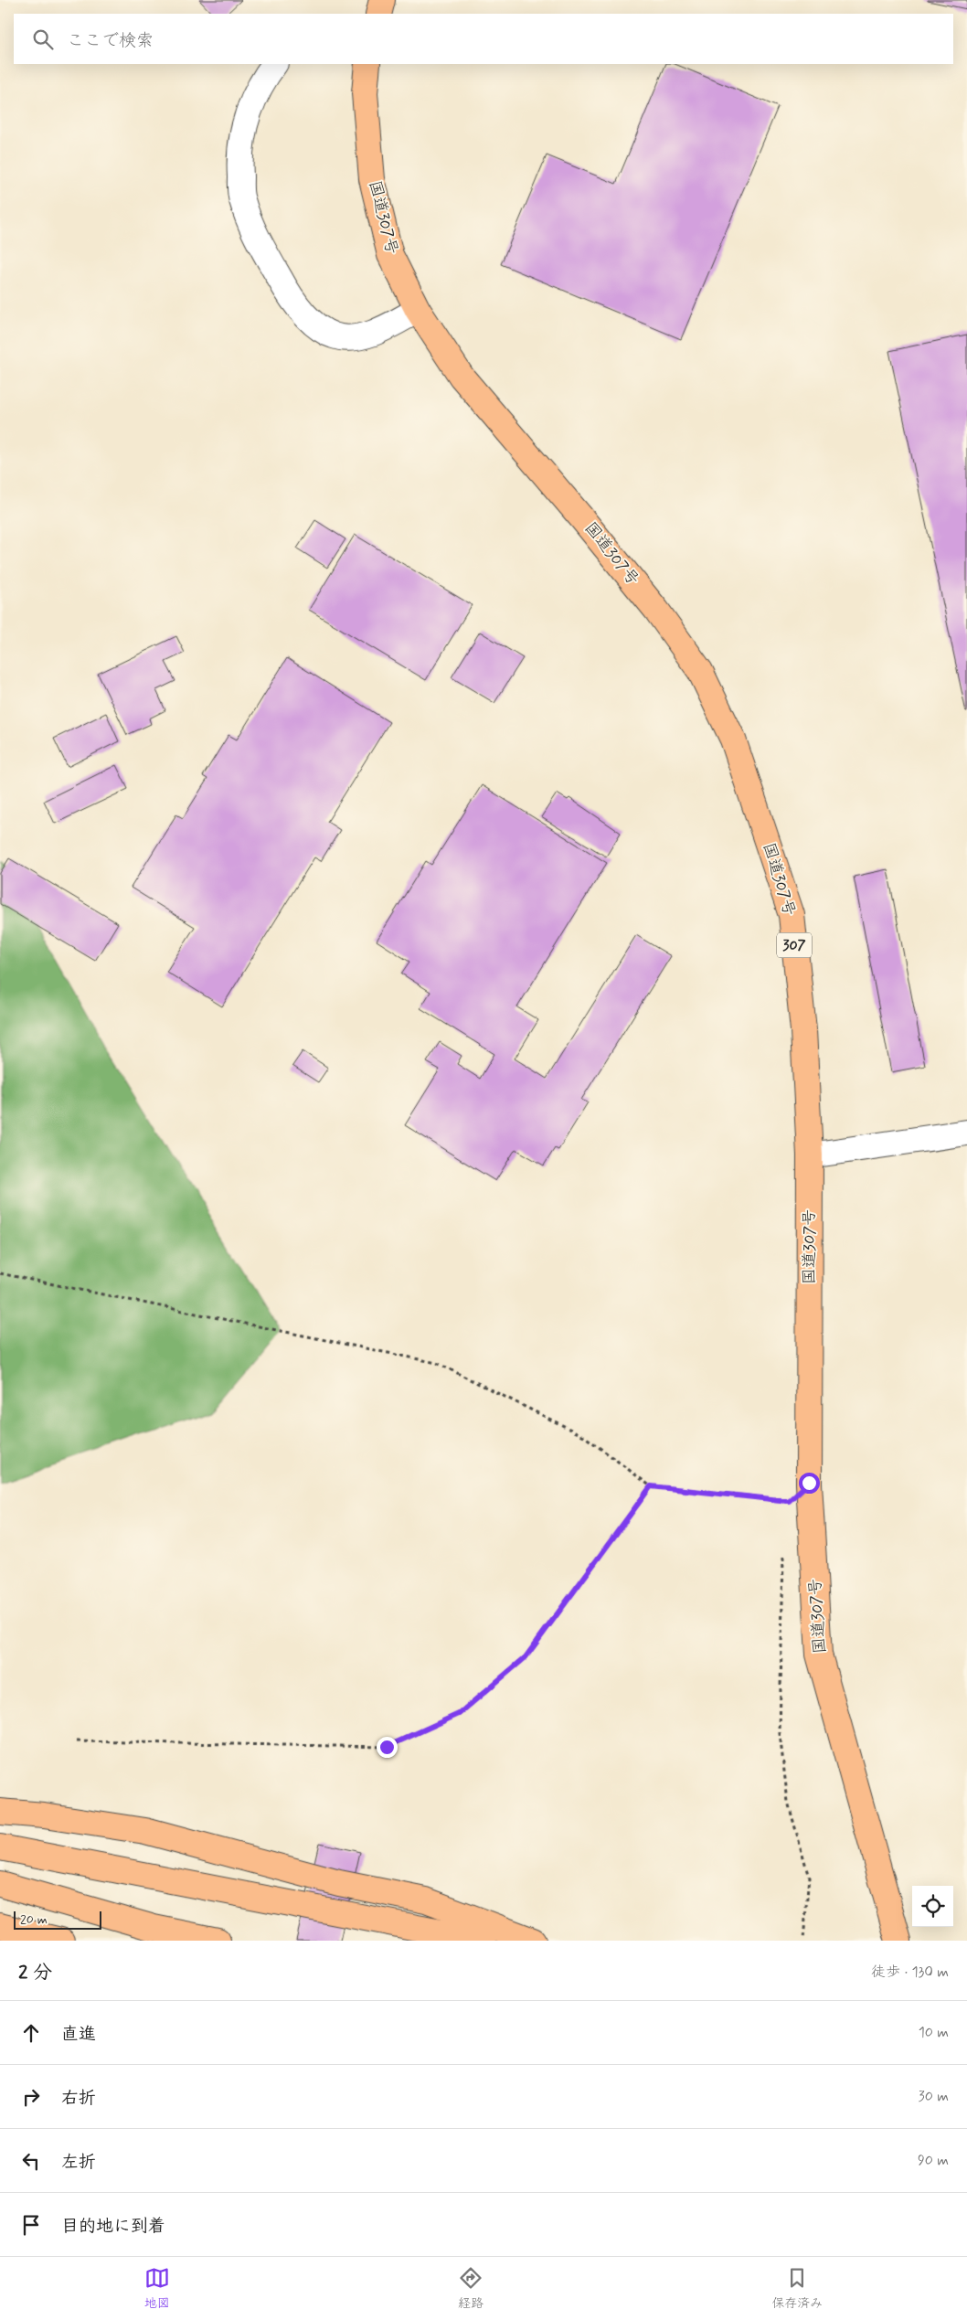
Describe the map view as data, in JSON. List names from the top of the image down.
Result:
{
  "streets": {
    "highway": ["国道307号", "307"]
  },
  "scale_bar": "20 m",
  "page": {
    "search": "ここで検索",
    "scale": "20 m",
    "heading": ["2 分", "徒歩 · 130 m"],
    "list": [
      ["直進", "10 m"],
      ["右折", "30 m"],
      ["左折", "90 m"],
      "目的地に到着"
    ],
    "nav": ["地図", "経路", "保存済み"]
  }
}
